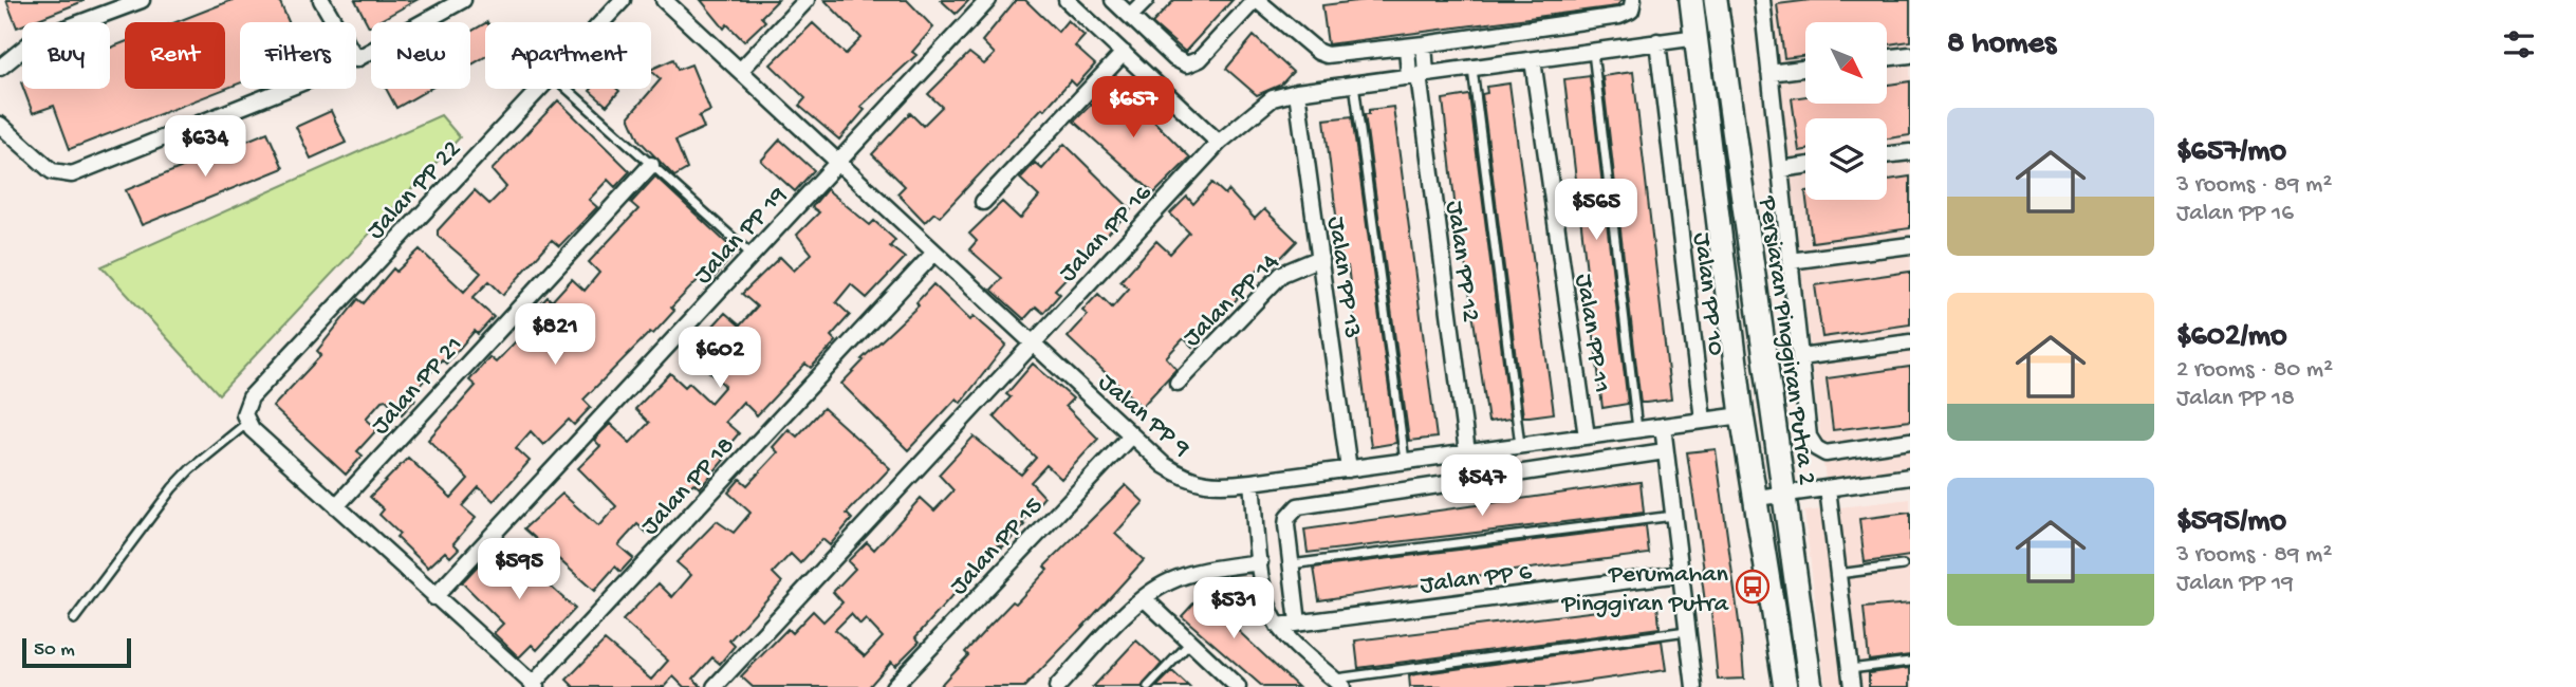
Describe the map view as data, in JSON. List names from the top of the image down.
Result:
{
  "streets": {
    "street": [
      "Jalan PP 22",
      "Jalan PP 16",
      "Jalan PP 19",
      "Jalan PP 12",
      "Jalan PP 13",
      "Jalan PP 10",
      "Jalan PP 14",
      "Jalan PP 11",
      "Persiaran Pinggiran Putra 2",
      "Jalan PP 21",
      "Jalan PP 9",
      "Jalan PP 18",
      "Jalan PP 15",
      "Jalan PP 6"
    ]
  },
  "crossings": [
    ["Jalan PP 16", "Jalan PP 12"],
    ["Jalan PP 16", "Jalan PP 13"],
    ["Jalan PP 16", "Jalan PP 10"],
    ["Jalan PP 16", "Jalan PP 11"],
    ["Jalan PP 16", "Persiaran Pinggiran Putra 2"],
    ["Jalan PP 16", "Jalan PP 9"],
    ["Jalan PP 19", "Jalan PP 9"],
    ["Jalan PP 12", "Jalan PP 9"],
    ["Jalan PP 13", "Jalan PP 14"],
    ["Jalan PP 13", "Jalan PP 9"],
    ["Jalan PP 10", "Jalan PP 9"],
    ["Jalan PP 11", "Jalan PP 9"],
    ["Persiaran Pinggiran Putra 2", "Jalan PP 9"],
    ["Jalan PP 9", "Jalan PP 18"],
    ["Jalan PP 9", "Jalan PP 15"]
  ],
  "places": {
    "bus stop": ["Perumahan Pinggiran Putra"]
  },
  "scale_bar": "50 m",
  "north": "bottom right",
  "page": {
    "heading": "8 homes",
    "chip": [
      "Buy",
      "Rent",
      "Filters",
      "New",
      "Apartment"
    ],
    "price": [
      "$657",
      "$634",
      "$565",
      "$821",
      "$602",
      "$547",
      "$595",
      "$531"
    ],
    "list": [
      {
        "name": "$657/mo",
        "note": "3 rooms · 89 m² · Jalan PP 16"
      },
      {
        "name": "$602/mo",
        "note": "2 rooms · 80 m² · Jalan PP 18"
      },
      {
        "name": "$595/mo",
        "note": "3 rooms · 89 m² · Jalan PP 19"
      }
    ],
    "scale": "50 m"
  }
}
